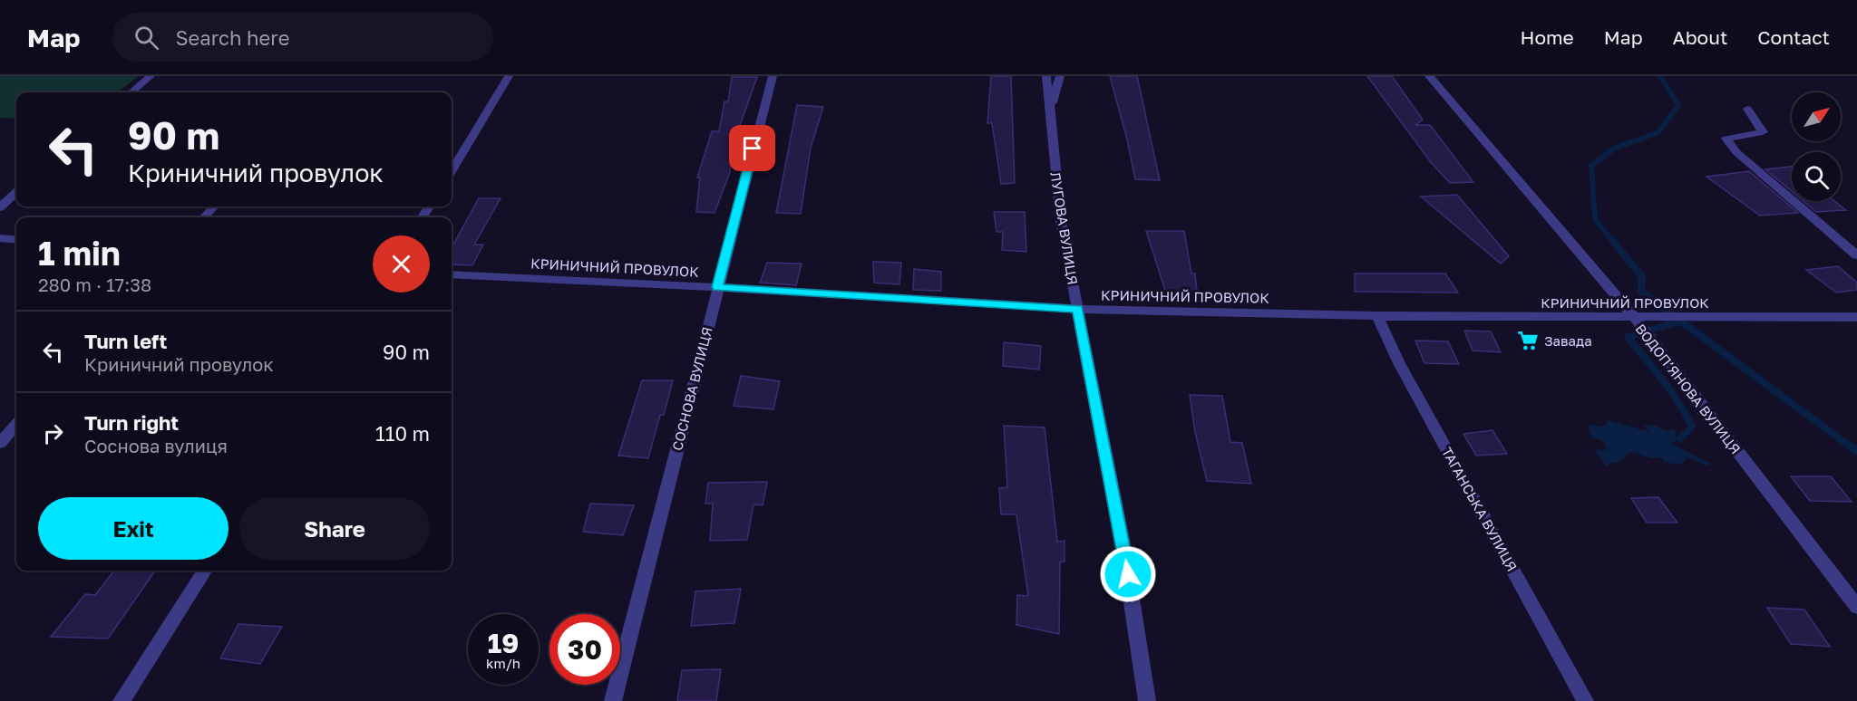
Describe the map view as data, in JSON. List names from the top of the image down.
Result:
{
  "streets": {
    "street": [
      "ЛУГОВА ВУЛИЦЯ",
      "КРИНИЧНИЙ ПРОВУЛОК",
      "СОСНОВА ВУЛИЦЯ",
      "ВОДОП’ЯНОВА ВУЛИЦЯ",
      "ТАГАНСЬКА ВУЛИЦЯ"
    ]
  },
  "crossings": [
    ["ЛУГОВА ВУЛИЦЯ", "КРИНИЧНИЙ ПРОВУЛОК"],
    ["КРИНИЧНИЙ ПРОВУЛОК", "СОСНОВА ВУЛИЦЯ"],
    ["КРИНИЧНИЙ ПРОВУЛОК", "ВОДОП’ЯНОВА ВУЛИЦЯ"],
    ["КРИНИЧНИЙ ПРОВУЛОК", "ТАГАНСЬКА ВУЛИЦЯ"]
  ],
  "places": {
    "supermarket": ["Завада"]
  },
  "north": "top right",
  "page": {
    "header": "Map",
    "search": "Search here",
    "nav": [
      "Home",
      "Map",
      "About",
      "Contact"
    ],
    "turn": ["90 m", "Криничний провулок"],
    "heading": ["1 min", "280 m · 17:38"],
    "list": [
      {
        "name": "Turn left",
        "note": "Криничний провулок",
        "value": "90 m"
      },
      {
        "name": "Turn right",
        "note": "Соснова вулиця",
        "value": "110 m"
      }
    ],
    "buttons": ["Exit", "Share"],
    "speed": "19 km/h",
    "limit": "30"
  }
}
